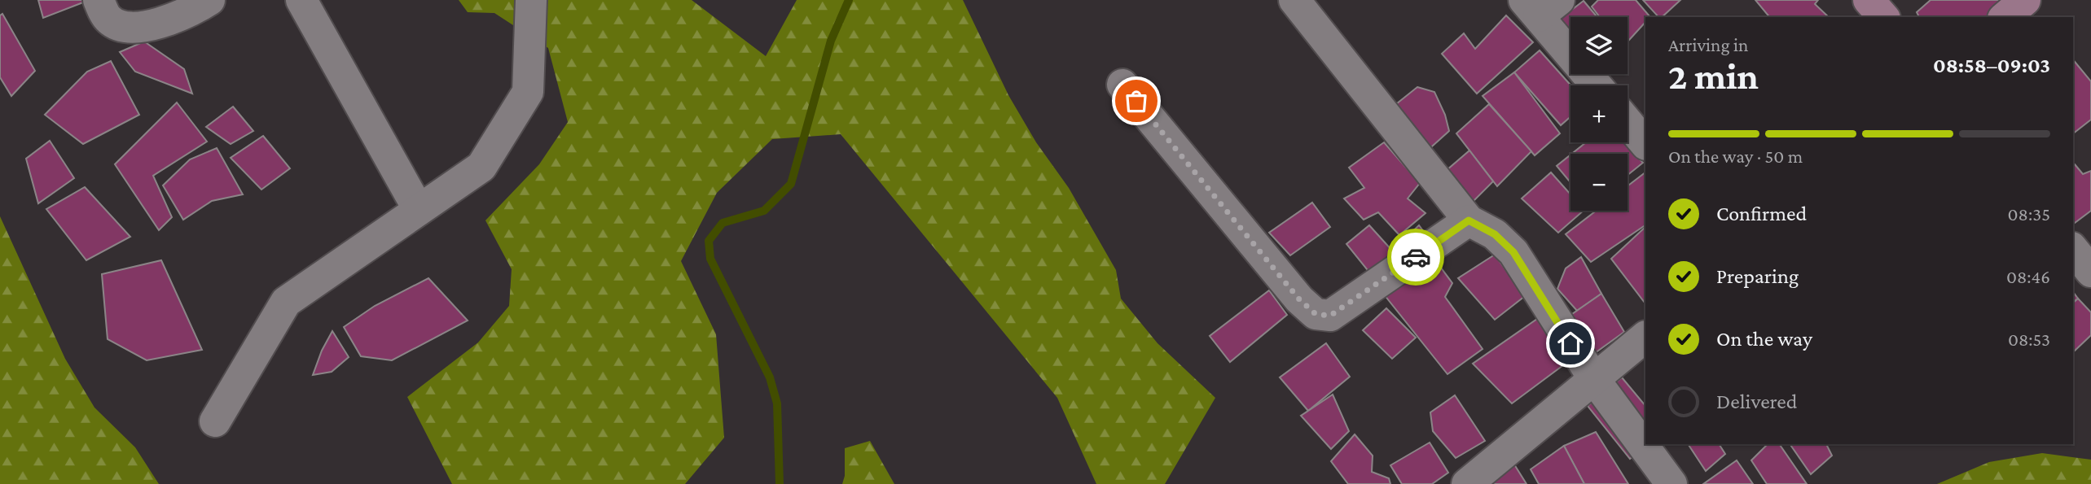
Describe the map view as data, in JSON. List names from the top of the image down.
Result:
{
  "page": {
    "map_buttons": ["+", "−"],
    "heading": ["2 min", "Arriving in", "08:58–09:03"],
    "bar": "On the way · 50 m",
    "list": [
      ["Confirmed", "08:35"],
      ["Preparing", "08:46"],
      ["On the way", "08:53"],
      "Delivered"
    ]
  }
}
